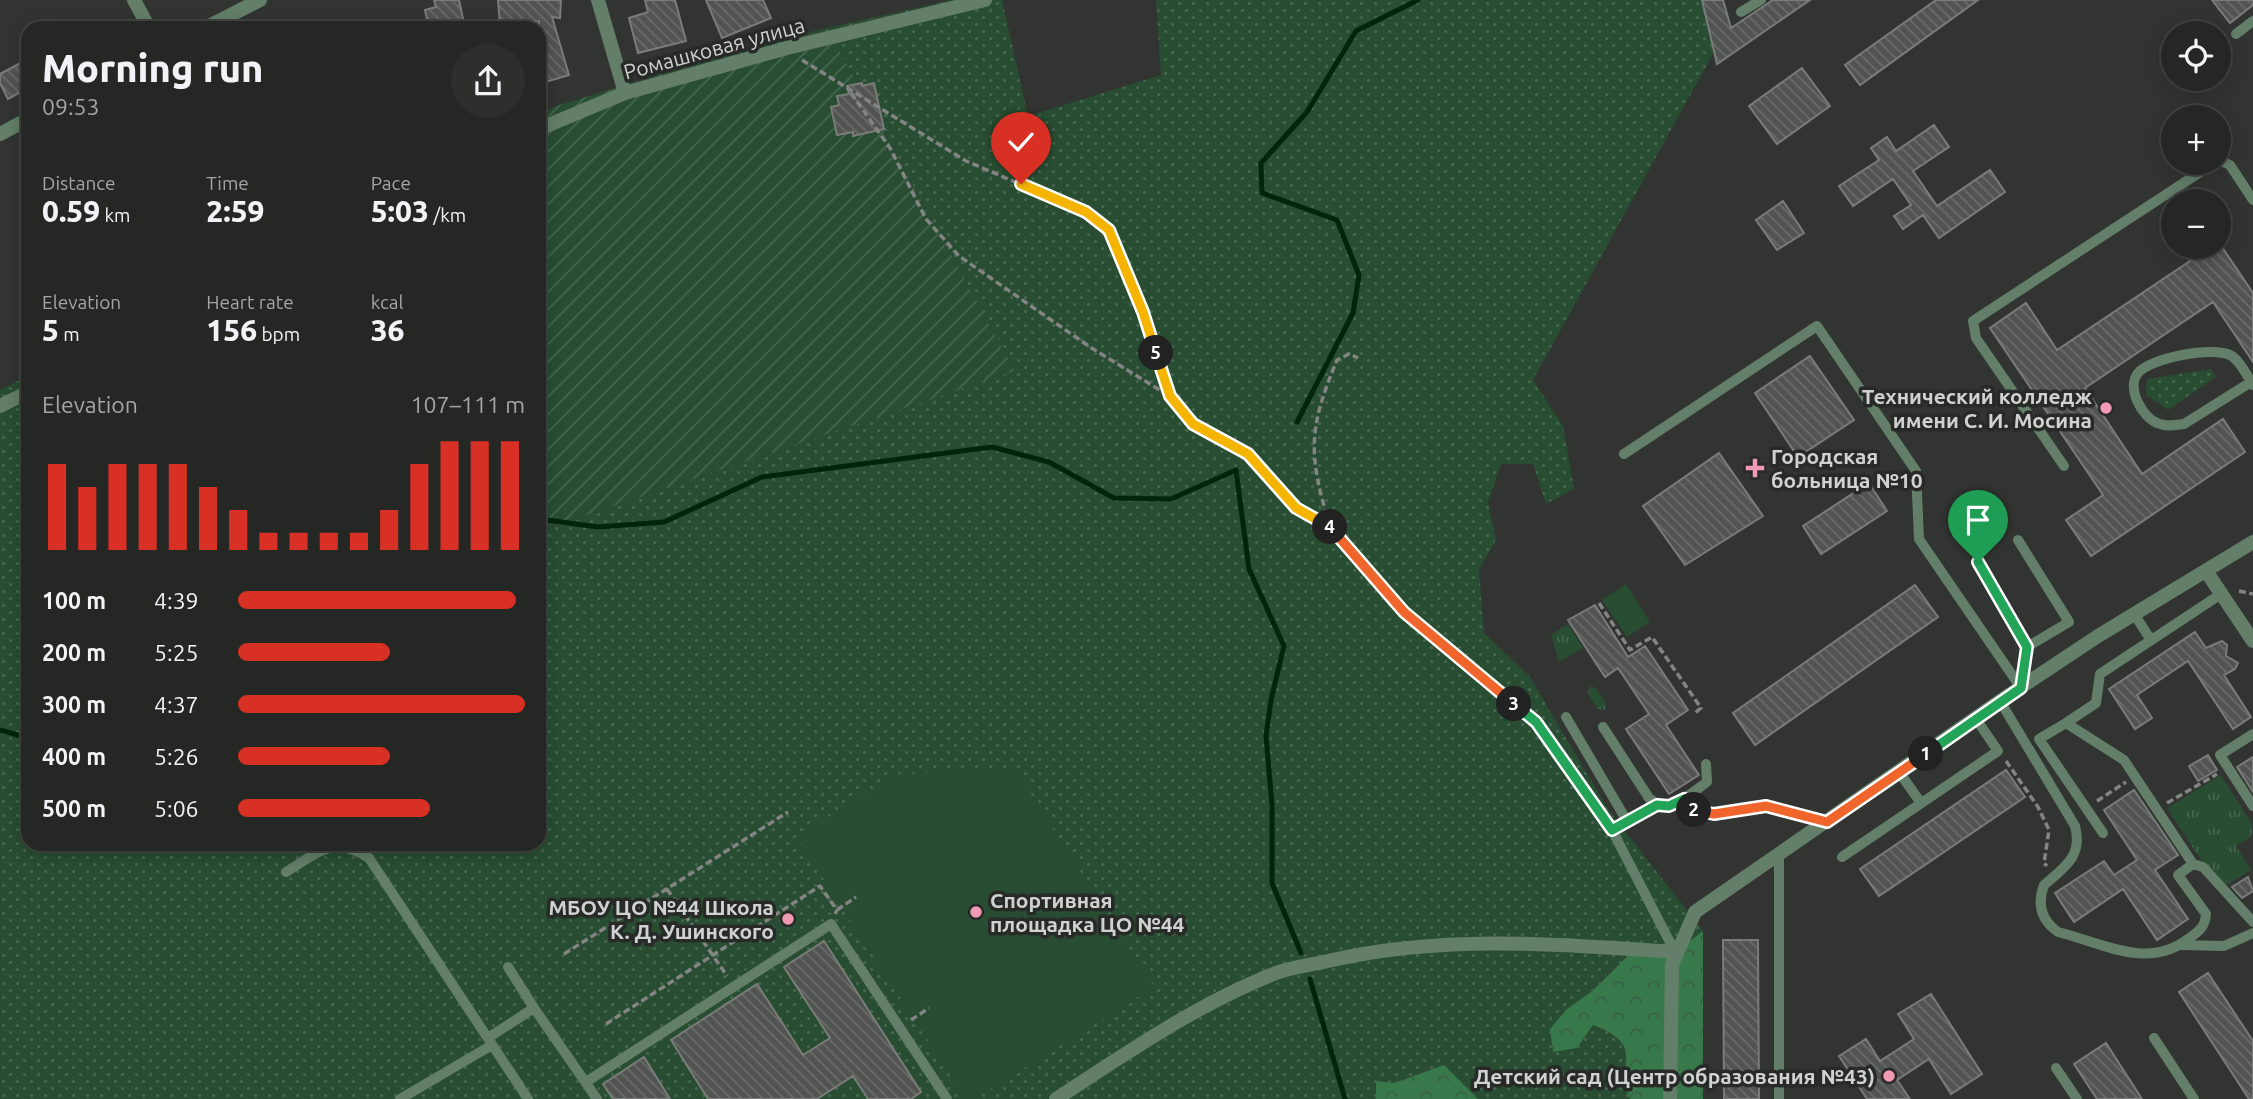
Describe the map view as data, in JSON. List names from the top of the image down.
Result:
{
  "streets": {
    "street": ["Ромашковая улица"]
  },
  "places": {
    "other": [
      "Технический колледж имени С. И. Мосина",
      "Спортивная площадка ЦО №44",
      "МБОУ ЦО №44 Школа К. Д. Ушинского",
      "Детский сад (Центр образования №43)"
    ],
    "health": ["Городская больница №10"]
  },
  "page": {
    "map_buttons": ["+", "−"],
    "heading": ["Morning run", "09:53"],
    "stats": [
      ["Distance", "0.59 km"],
      ["Time", "2:59"],
      ["Pace", "5:03 /km"],
      ["Elevation", "5 m"],
      ["Heart rate", "156 bpm"],
      ["kcal", "36"]
    ],
    "pins": [
      "5",
      "4",
      "3",
      "1",
      "2"
    ],
    "chart": ["Elevation", "107–111 m"],
    "list": [
      {
        "name": "100 m",
        "note": "4:39"
      },
      {
        "name": "200 m",
        "note": "5:25"
      },
      {
        "name": "300 m",
        "note": "4:37"
      },
      {
        "name": "400 m",
        "note": "5:26"
      },
      {
        "name": "500 m",
        "note": "5:06"
      }
    ]
  }
}
